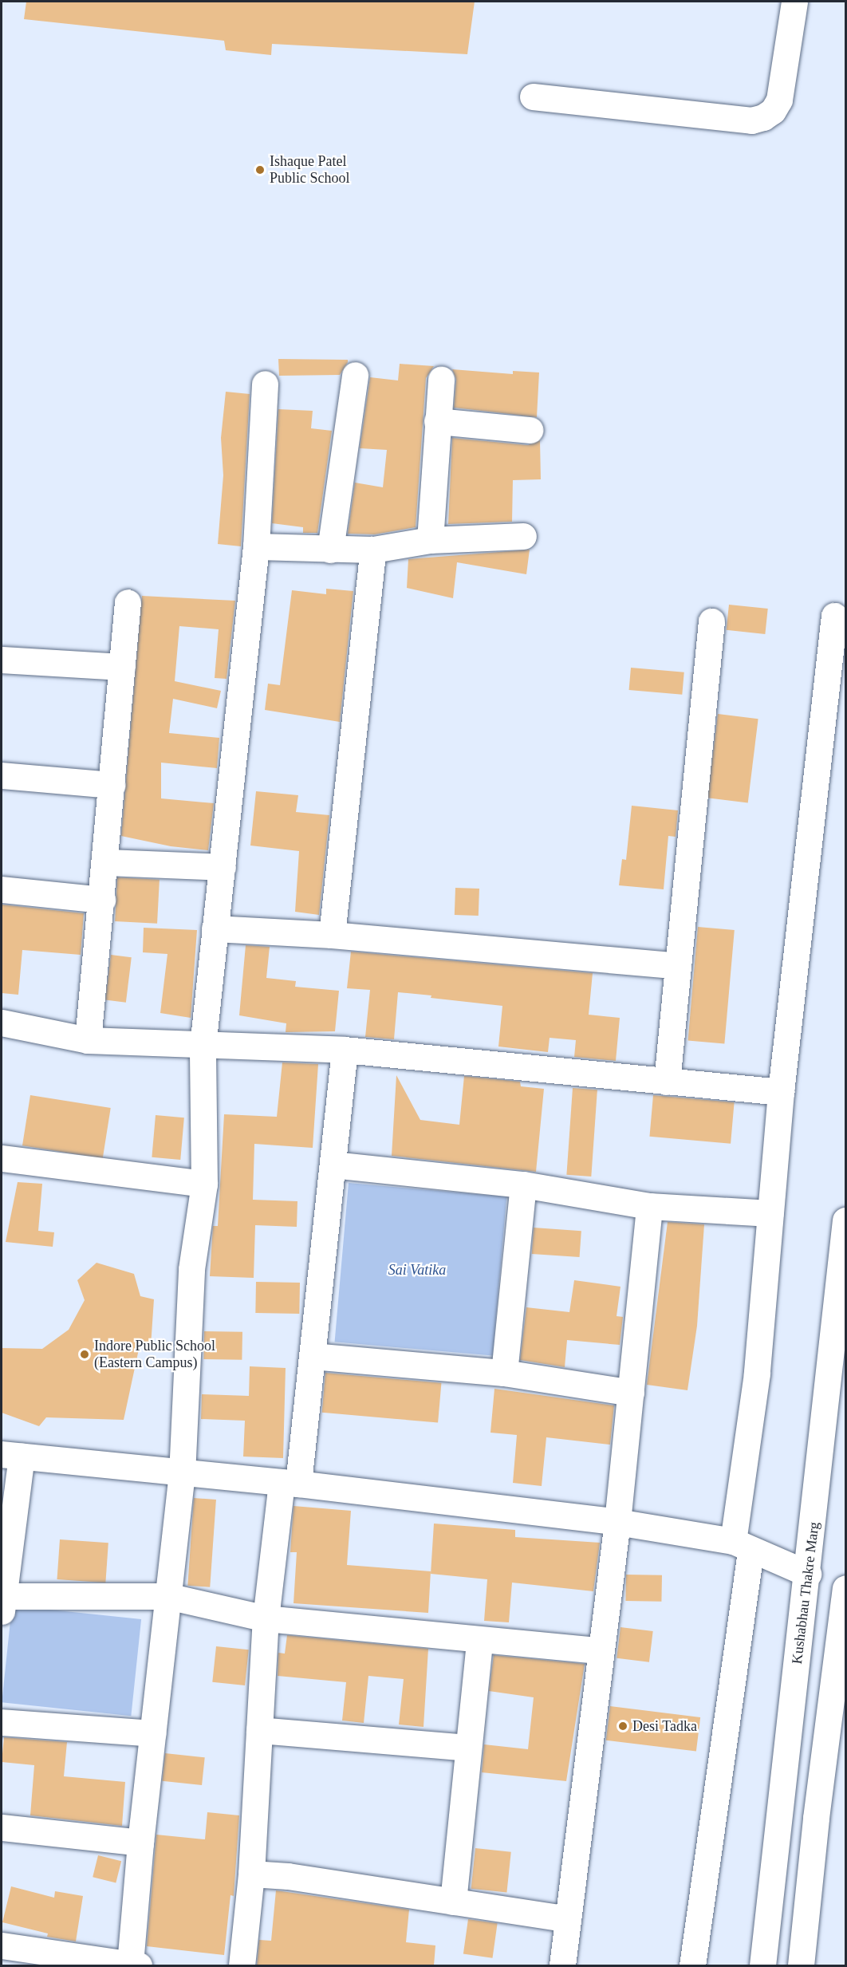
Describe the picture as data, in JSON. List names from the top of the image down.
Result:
{
  "streets": {
    "street": ["Kushabhau Thakre Marg"]
  },
  "parks": ["Sai Vatika"],
  "places": ["Ishaque Patel Public School", "Indore Public School (Eastern Campus)", "Desi Tadka"]
}
